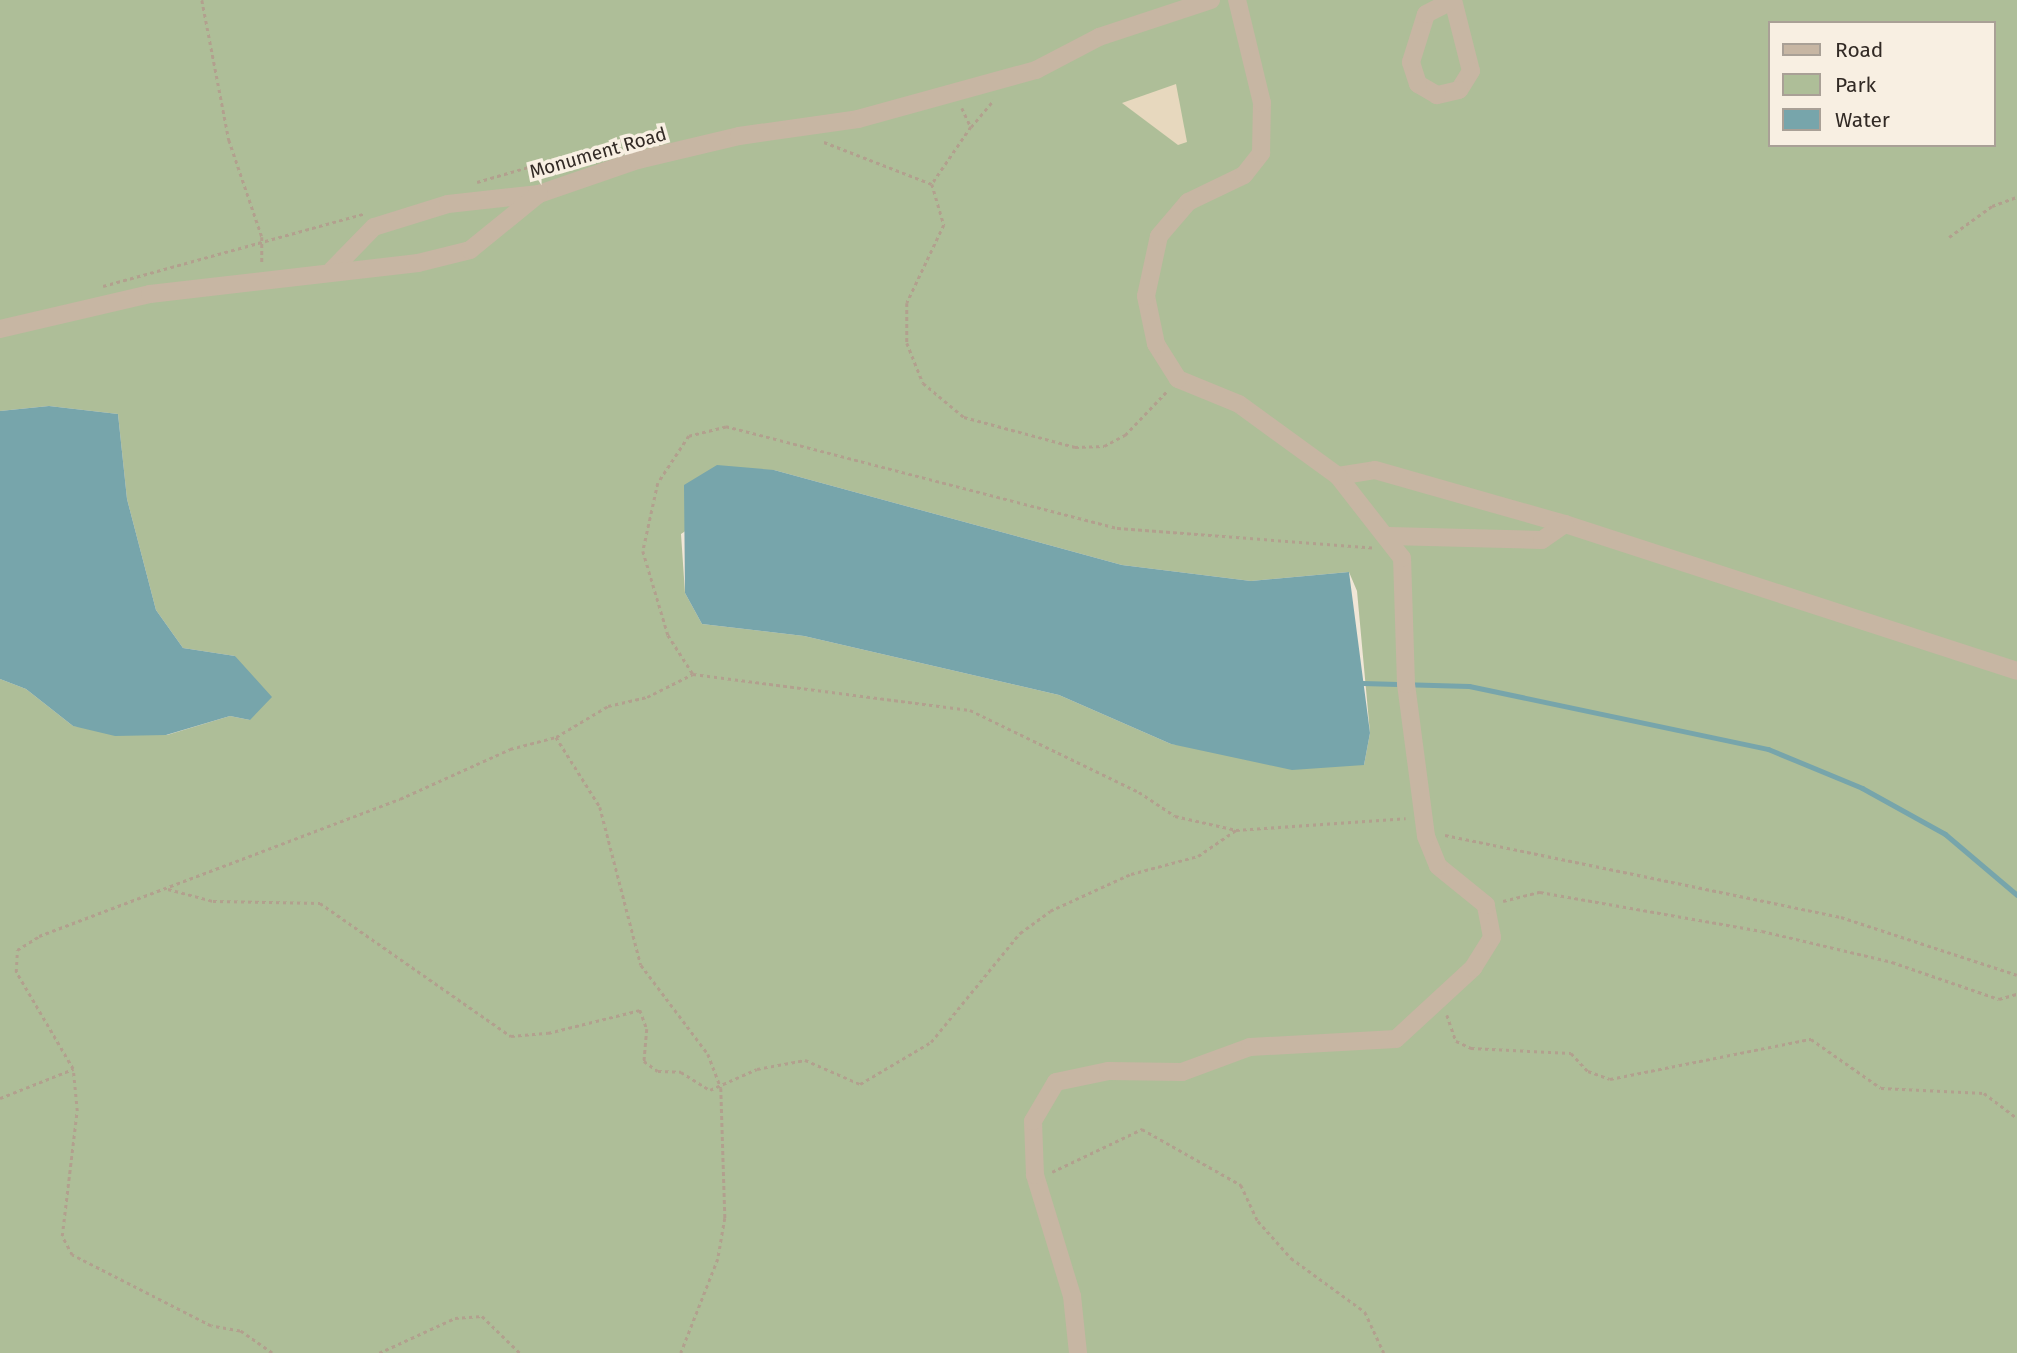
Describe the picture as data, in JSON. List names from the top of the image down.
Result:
{
  "streets": {
    "street": ["Monument Road"]
  },
  "legend": ["Road", "Park", "Water"]
}
